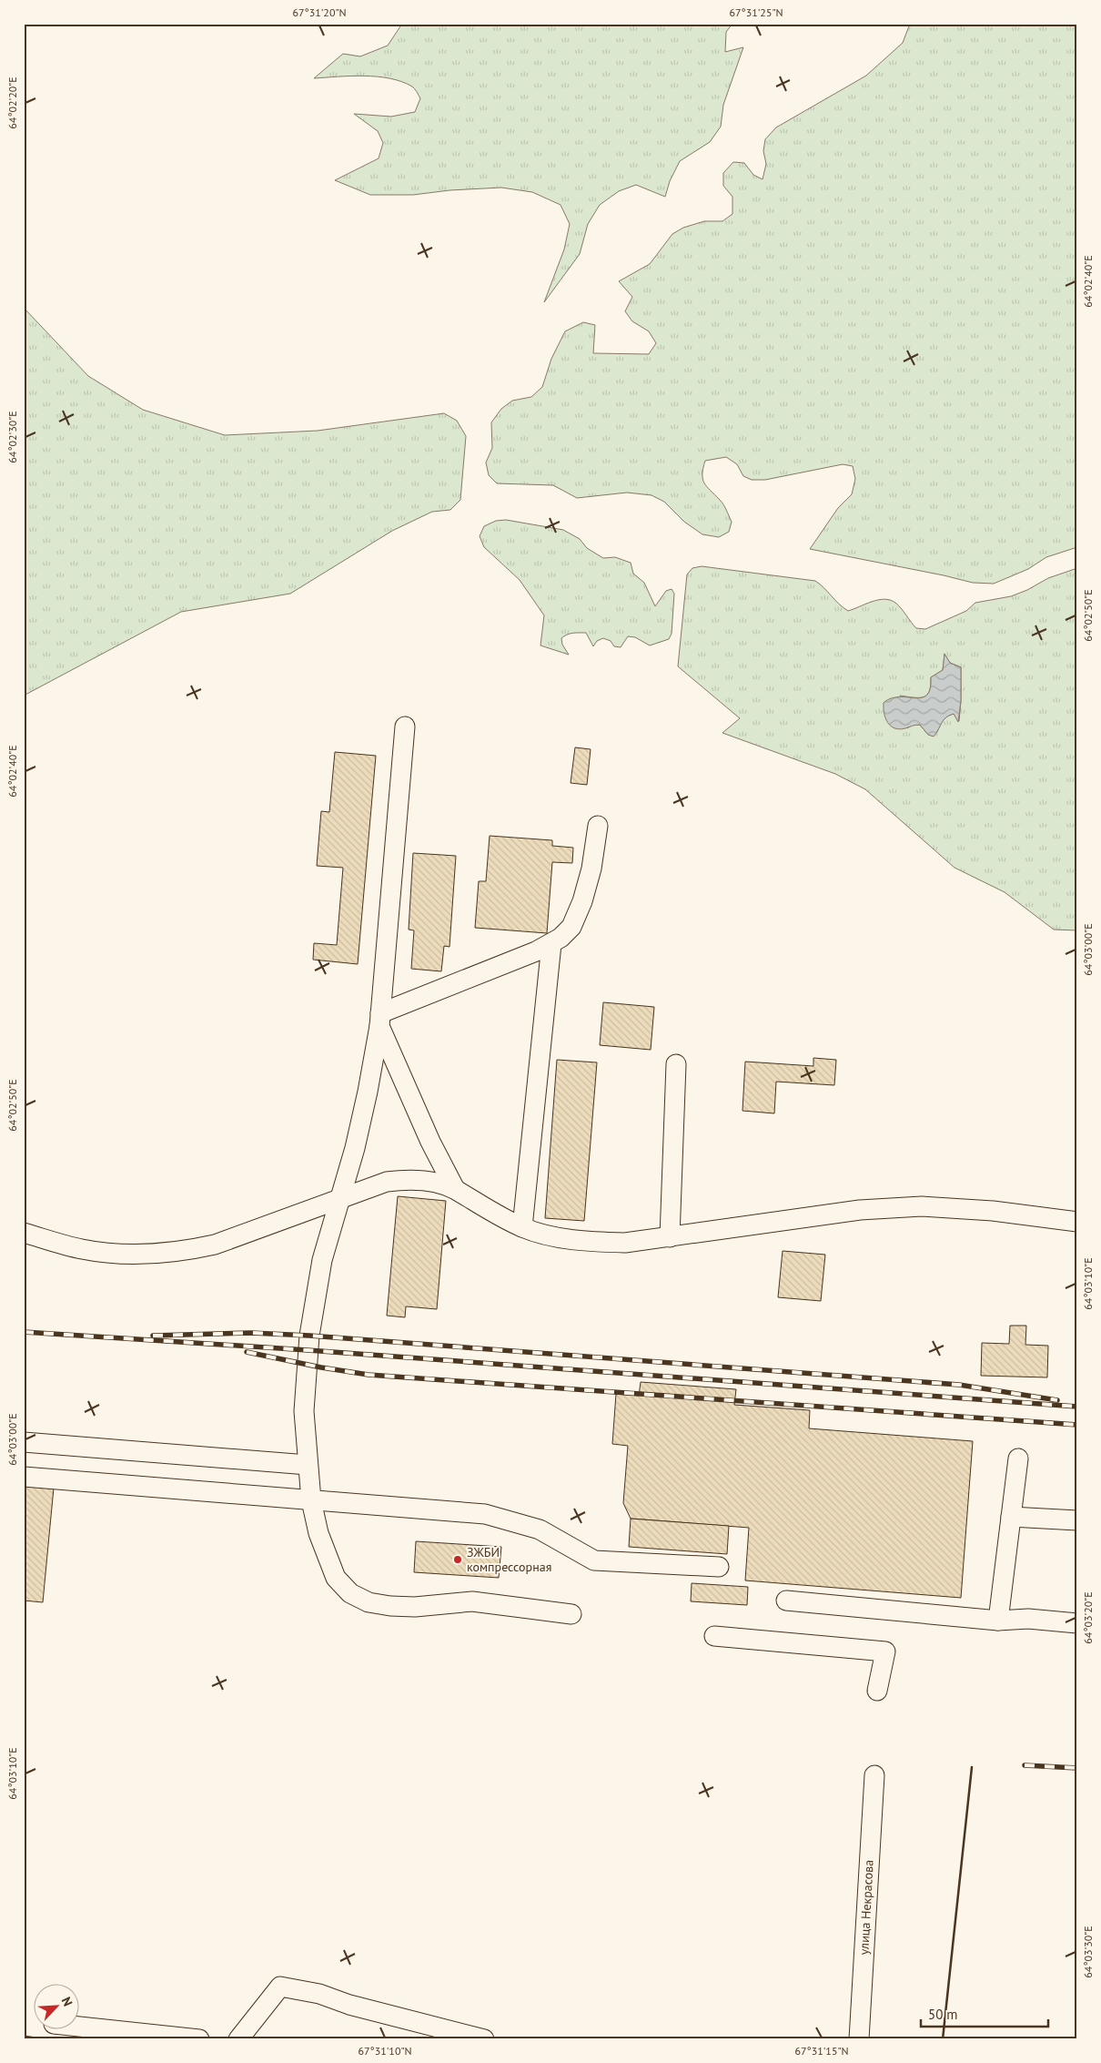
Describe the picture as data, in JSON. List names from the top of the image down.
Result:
{
  "streets": {
    "street": ["улица Некрасова"]
  },
  "places": ["ЗЖБИ компрессорная"],
  "scale_bar": "50 m",
  "north": "top right",
  "coordinates": [
    "67°31'20\"N",
    "67°31'25\"N",
    "64°02'20\"E",
    "64°02'40\"E",
    "64°02'30\"E",
    "64°02'50\"E",
    "64°03'00\"E",
    "64°03'10\"E",
    "64°03'20\"E",
    "64°03'30\"E",
    "67°31'10\"N",
    "67°31'15\"N"
  ]
}
